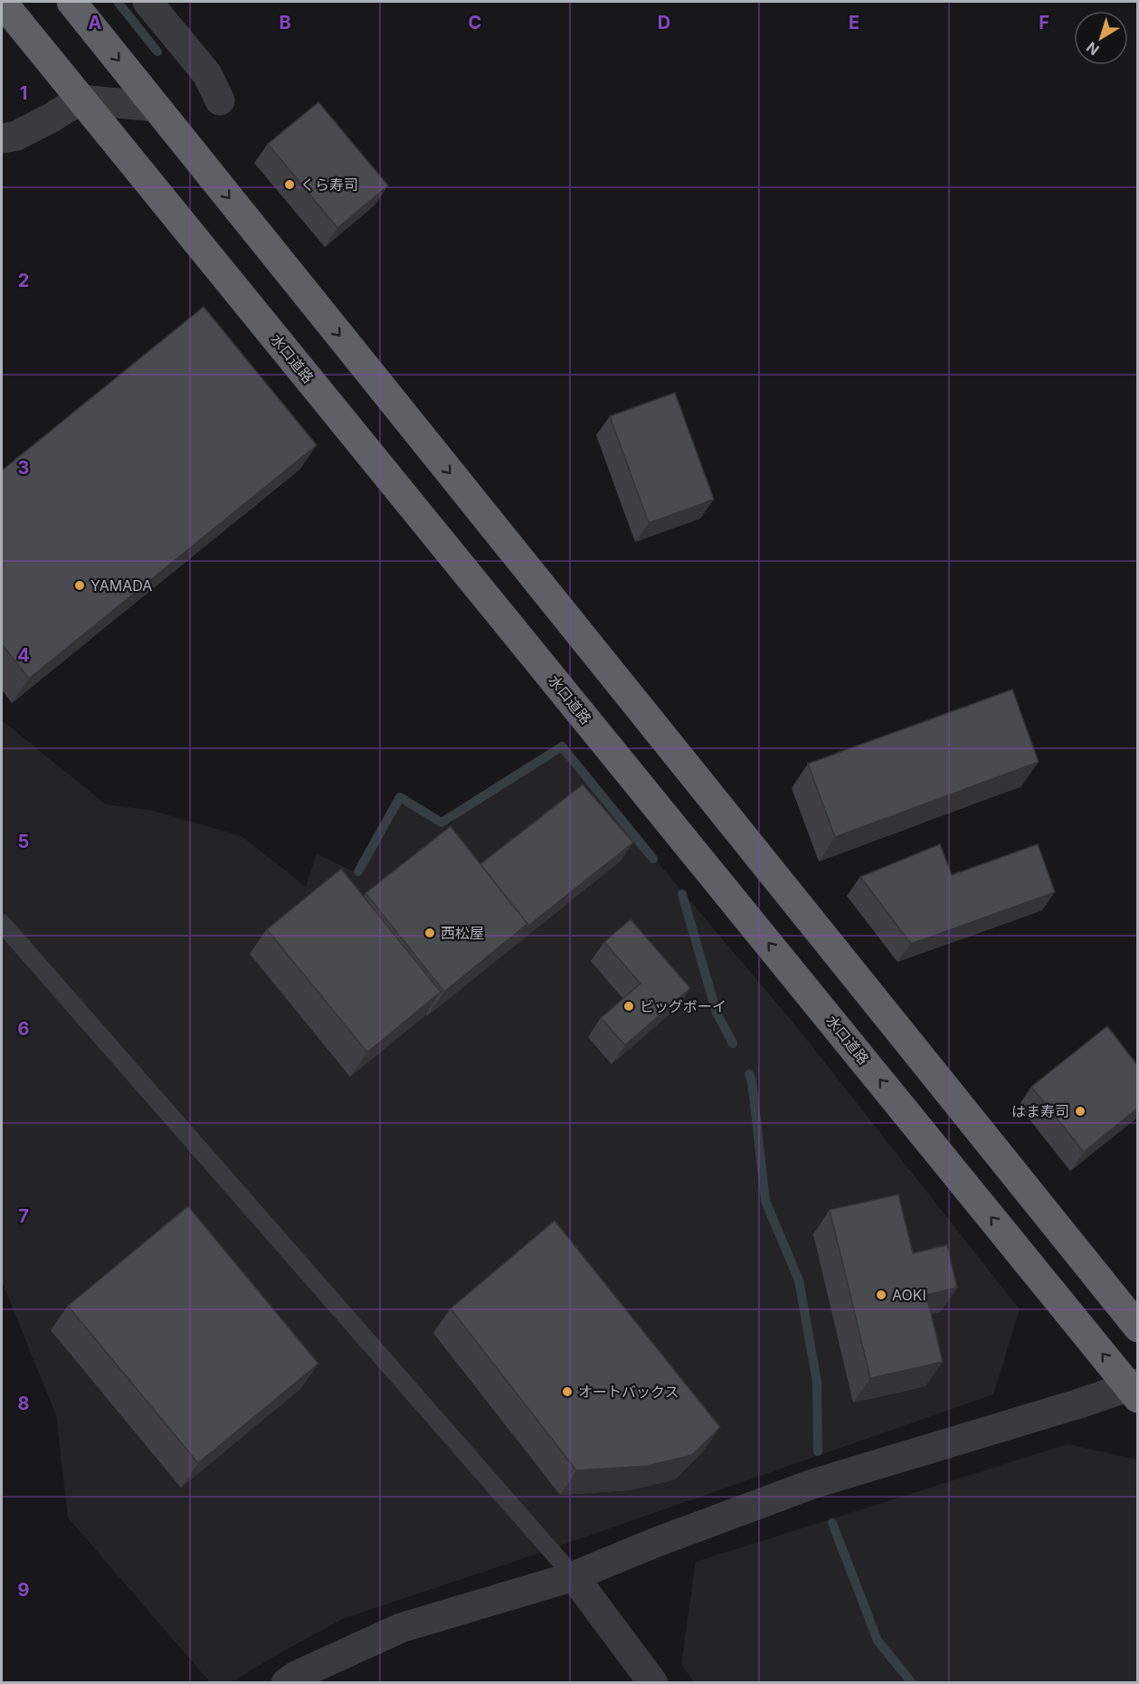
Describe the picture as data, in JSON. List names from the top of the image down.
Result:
{
  "streets": {
    "highway": ["水口道路"]
  },
  "places": [
    "くら寿司",
    "YAMADA",
    "西松屋",
    "ビッグボーイ",
    "はま寿司",
    "AOKI",
    "オートバックス"
  ],
  "north": "bottom left",
  "grid": {
    "columns": [
      "A",
      "B",
      "C",
      "D",
      "E",
      "F"
    ],
    "rows": [
      "1",
      "2",
      "3",
      "4",
      "5",
      "6",
      "7",
      "8",
      "9"
    ]
  }
}
